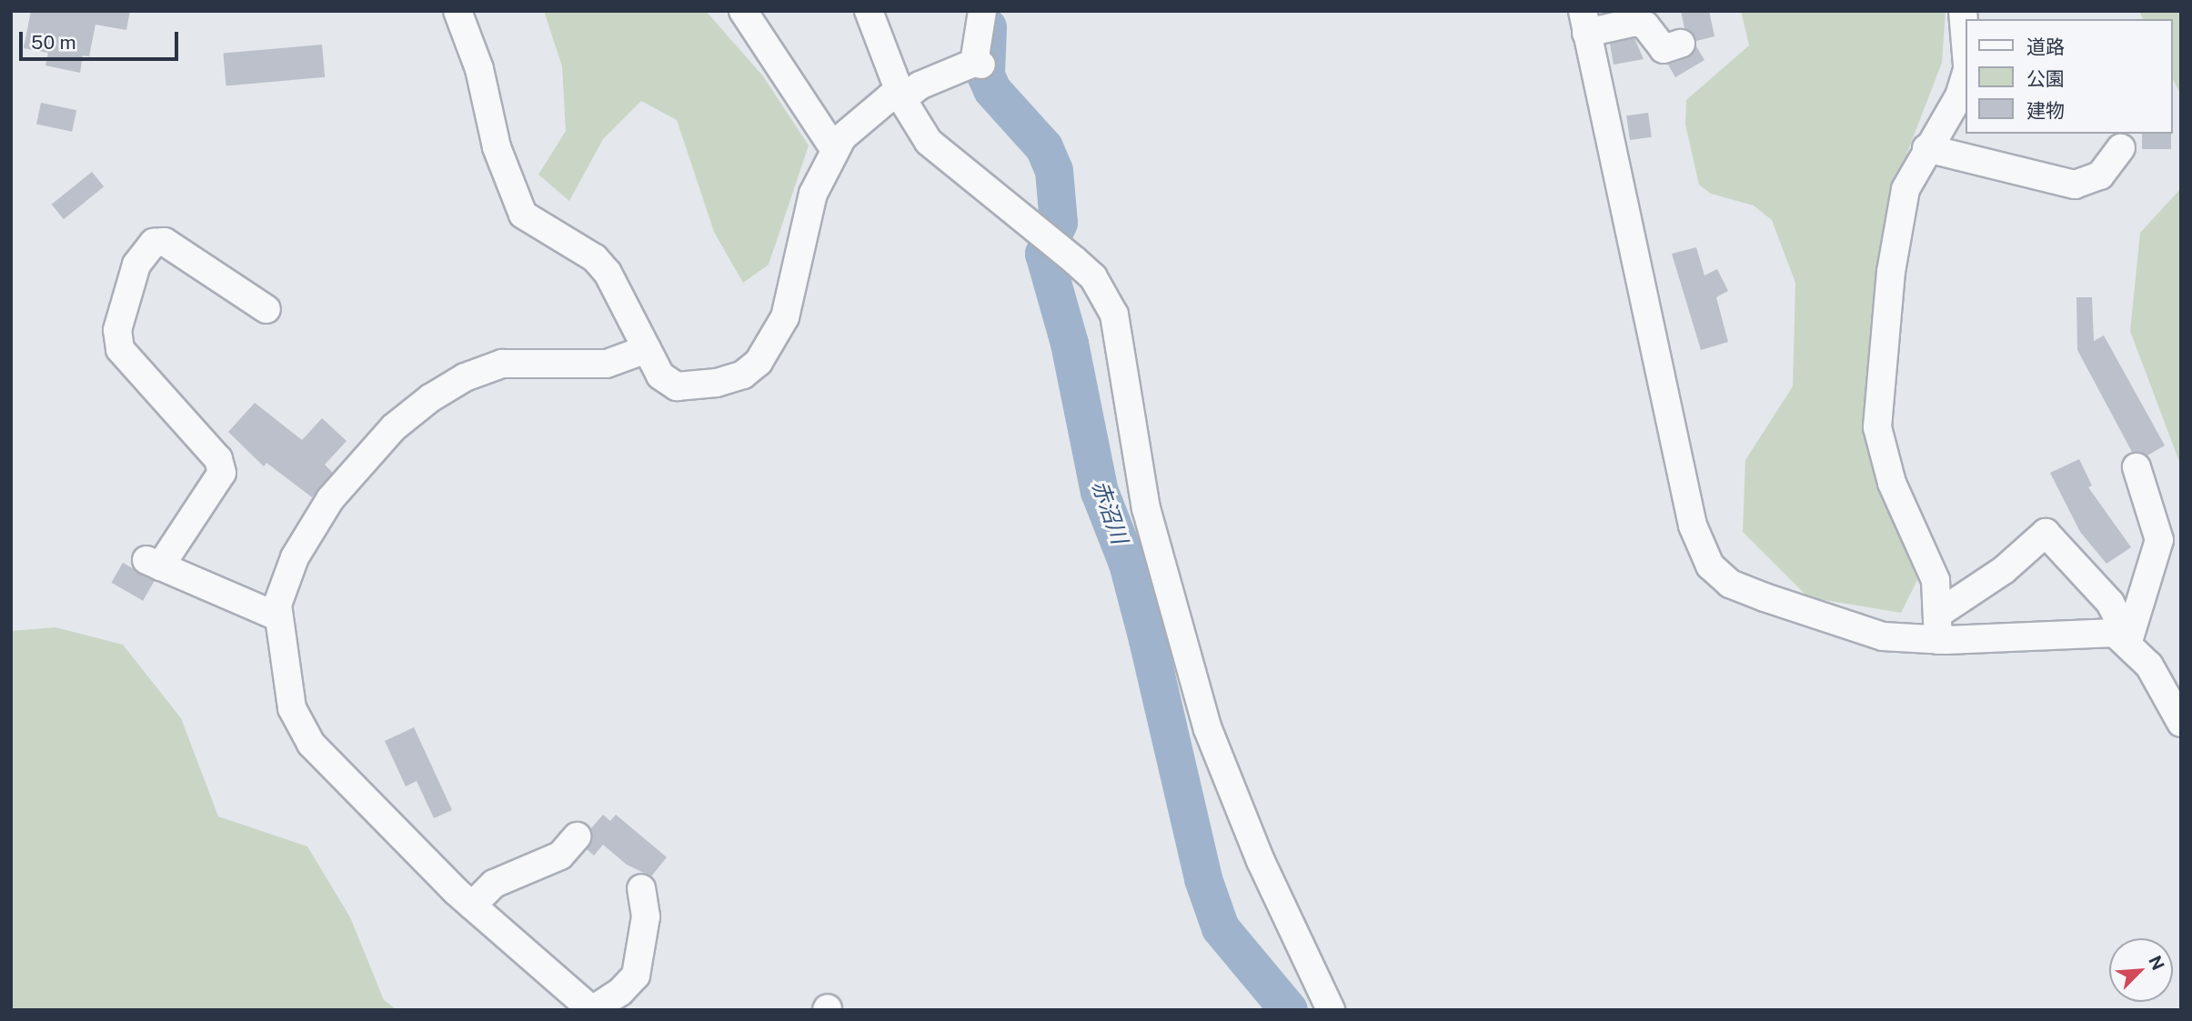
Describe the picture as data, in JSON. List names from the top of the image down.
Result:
{
  "water": ["赤沼川"],
  "legend": ["道路", "公園", "建物"],
  "scale_bar": "50 m",
  "north": "top right"
}
